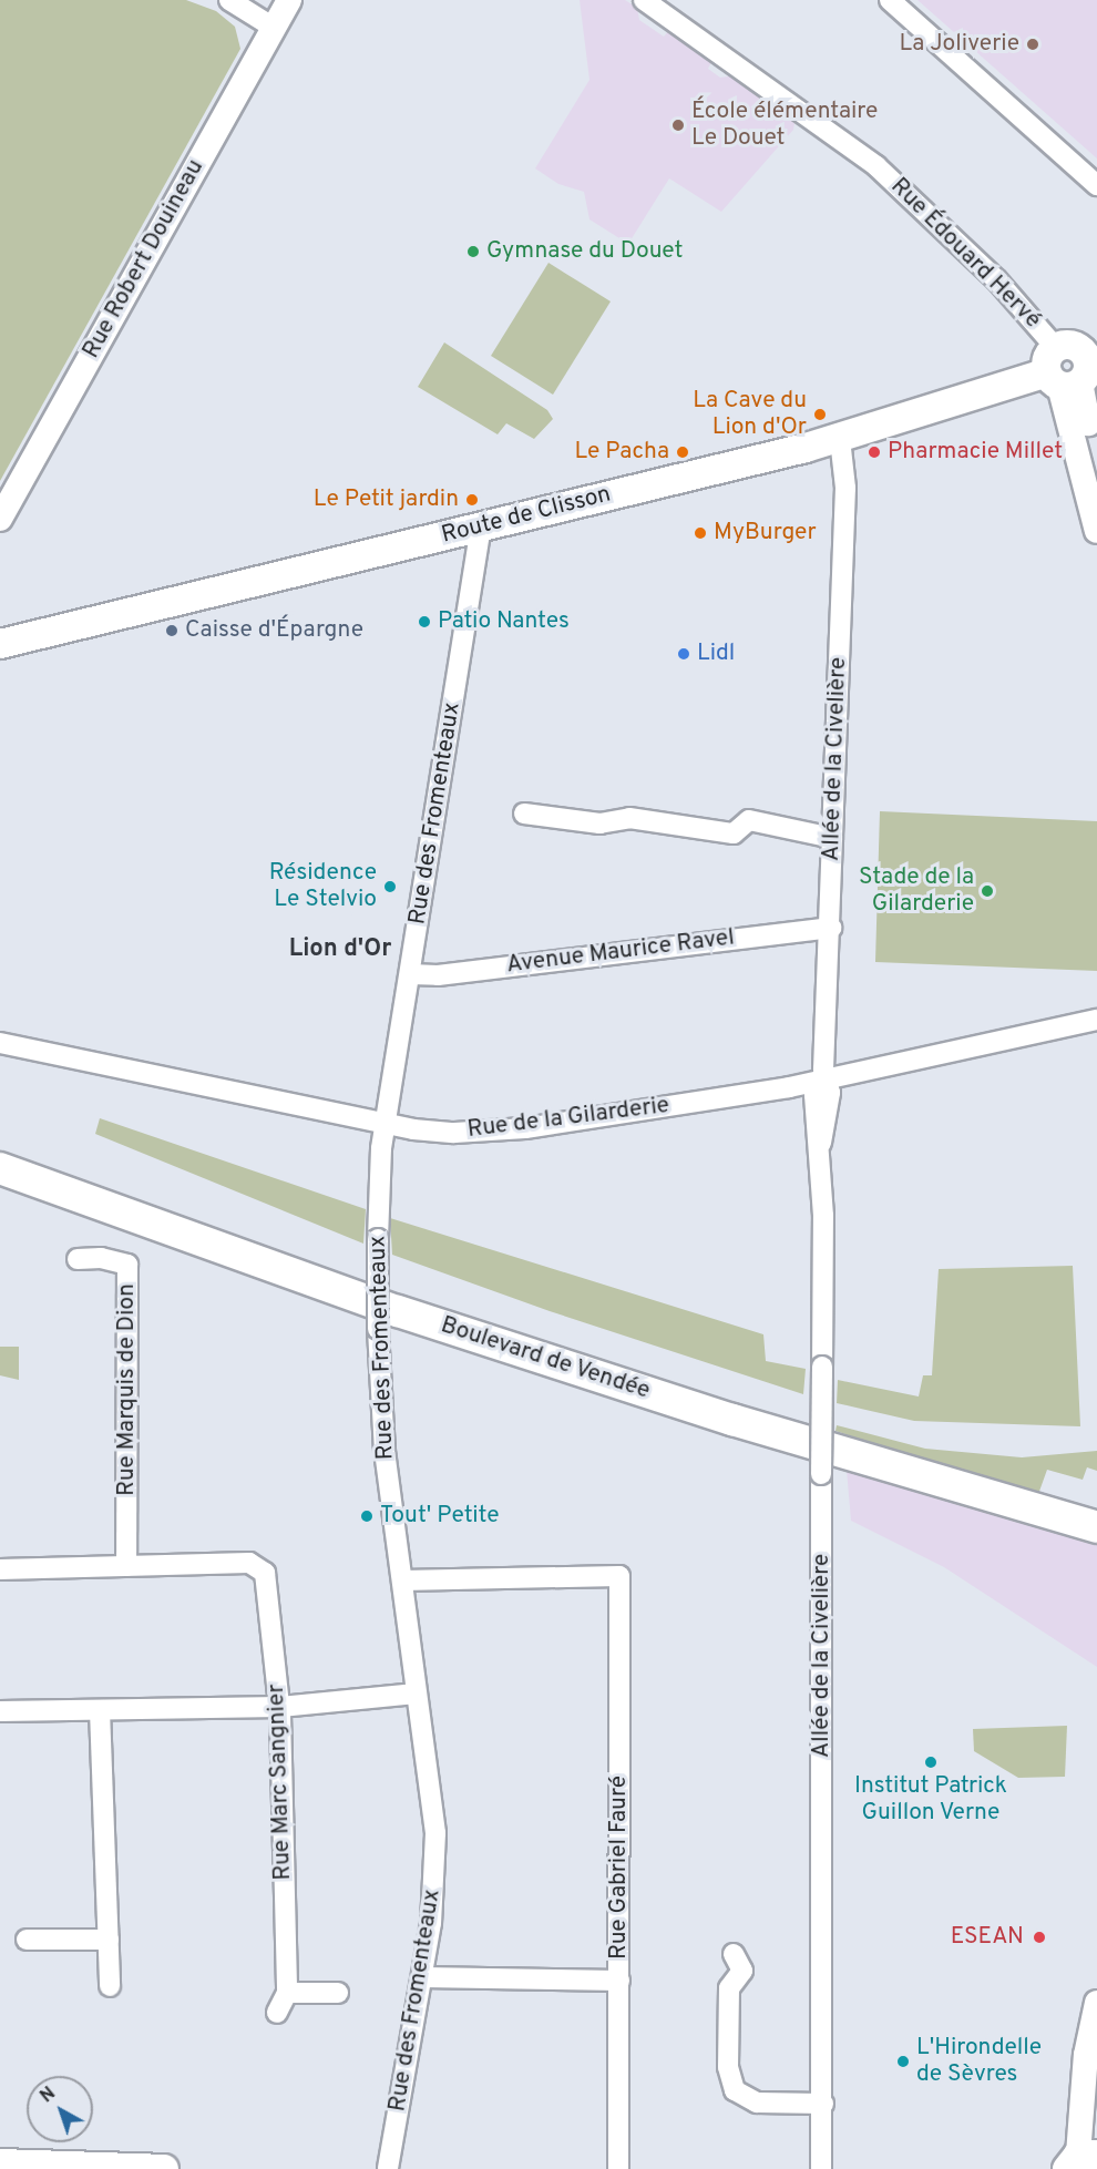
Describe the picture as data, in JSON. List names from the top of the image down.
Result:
{
  "streets": {
    "main road": ["Route de Clisson", "Boulevard de Vendée"],
    "street": [
      "Rue Édouard Hervé",
      "Rue Robert Douineau",
      "Allée de la Civelière",
      "Rue des Fromenteaux",
      "Avenue Maurice Ravel",
      "Rue de la Gilarderie",
      "Rue Marquis de Dion",
      "Rue Marc Sangnier",
      "Rue Gabriel Fauré"
    ]
  },
  "crossings": [
    ["Rue Édouard Hervé", "Route de Clisson"],
    ["Route de Clisson", "Allée de la Civelière"],
    ["Route de Clisson", "Rue des Fromenteaux"],
    ["Allée de la Civelière", "Avenue Maurice Ravel"],
    ["Allée de la Civelière", "Rue de la Gilarderie"],
    ["Rue des Fromenteaux", "Avenue Maurice Ravel"],
    ["Rue des Fromenteaux", "Rue de la Gilarderie"],
    ["Rue des Fromenteaux", "Rue Gabriel Fauré"],
    ["Rue Marquis de Dion", "Rue Marc Sangnier"]
  ],
  "districts": ["Lion d'Or"],
  "places": [
    "La Joliverie",
    "École élémentaire Le Douet",
    "Gymnase du Douet",
    "La Cave du Lion d'Or",
    "Le Pacha",
    "Pharmacie Millet",
    "Le Petit jardin",
    "MyBurger",
    "Patio Nantes",
    "Caisse d'Épargne",
    "Lidl",
    "Résidence Le Stelvio",
    "Stade de la Gilarderie",
    "Tout' Petite",
    "Institut Patrick Guillon Verne",
    "ESEAN",
    "L'Hirondelle de Sèvres"
  ],
  "north": "top left"
}
